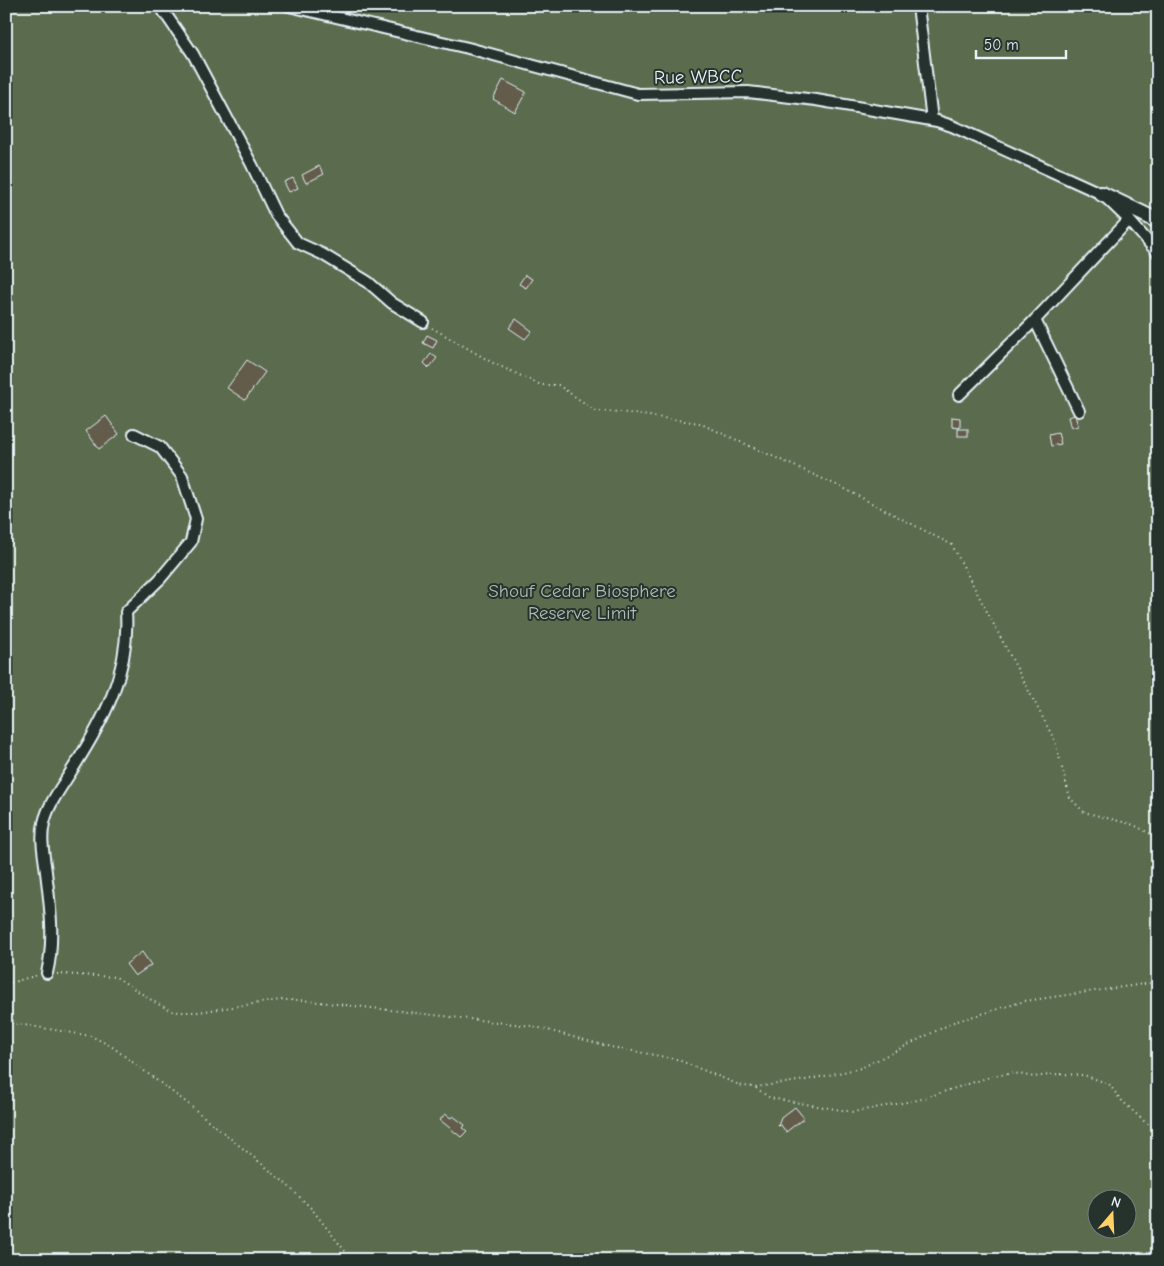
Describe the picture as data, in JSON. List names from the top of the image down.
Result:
{
  "streets": {
    "street": ["Rue WBCC"]
  },
  "parks": ["Shouf Cedar Biosphere Reserve Limit"],
  "scale_bar": "50 m",
  "north": "top"
}
